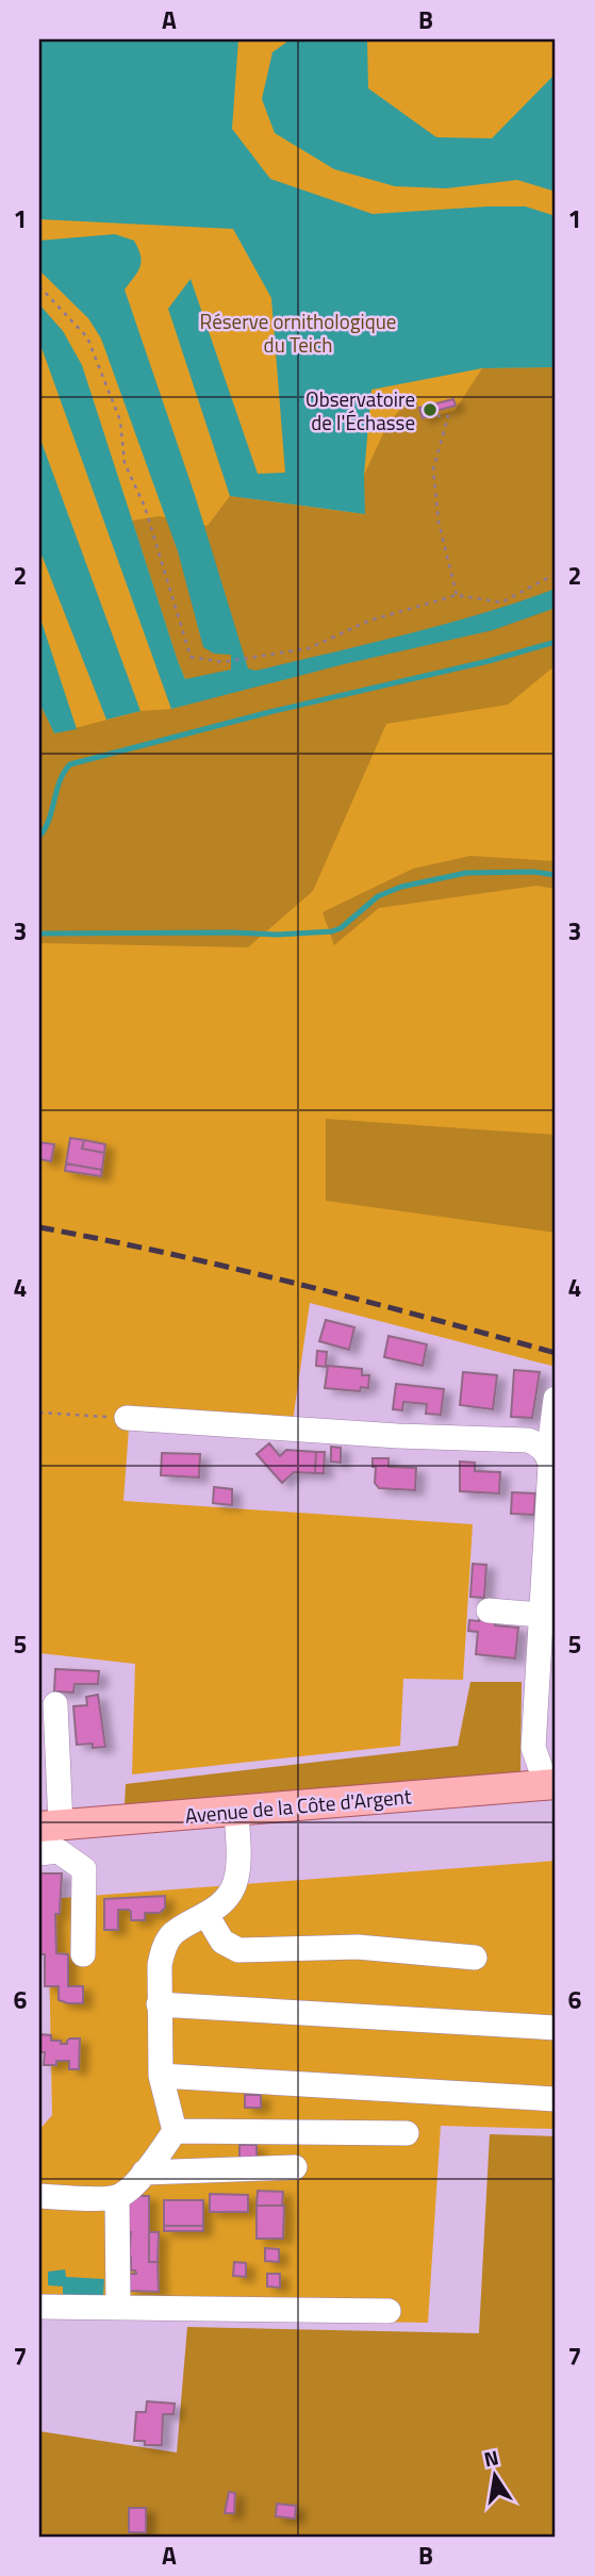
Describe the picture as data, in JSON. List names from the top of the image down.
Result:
{
  "streets": {
    "main road": ["Avenue de la Côte d'Argent"]
  },
  "parks": ["Réserve ornithologique du Teich"],
  "places": ["Observatoire de l'Échasse"],
  "north": "top",
  "grid": {
    "columns": ["A", "B"],
    "rows": [
      "1",
      "2",
      "3",
      "4",
      "5",
      "6",
      "7"
    ]
  }
}
